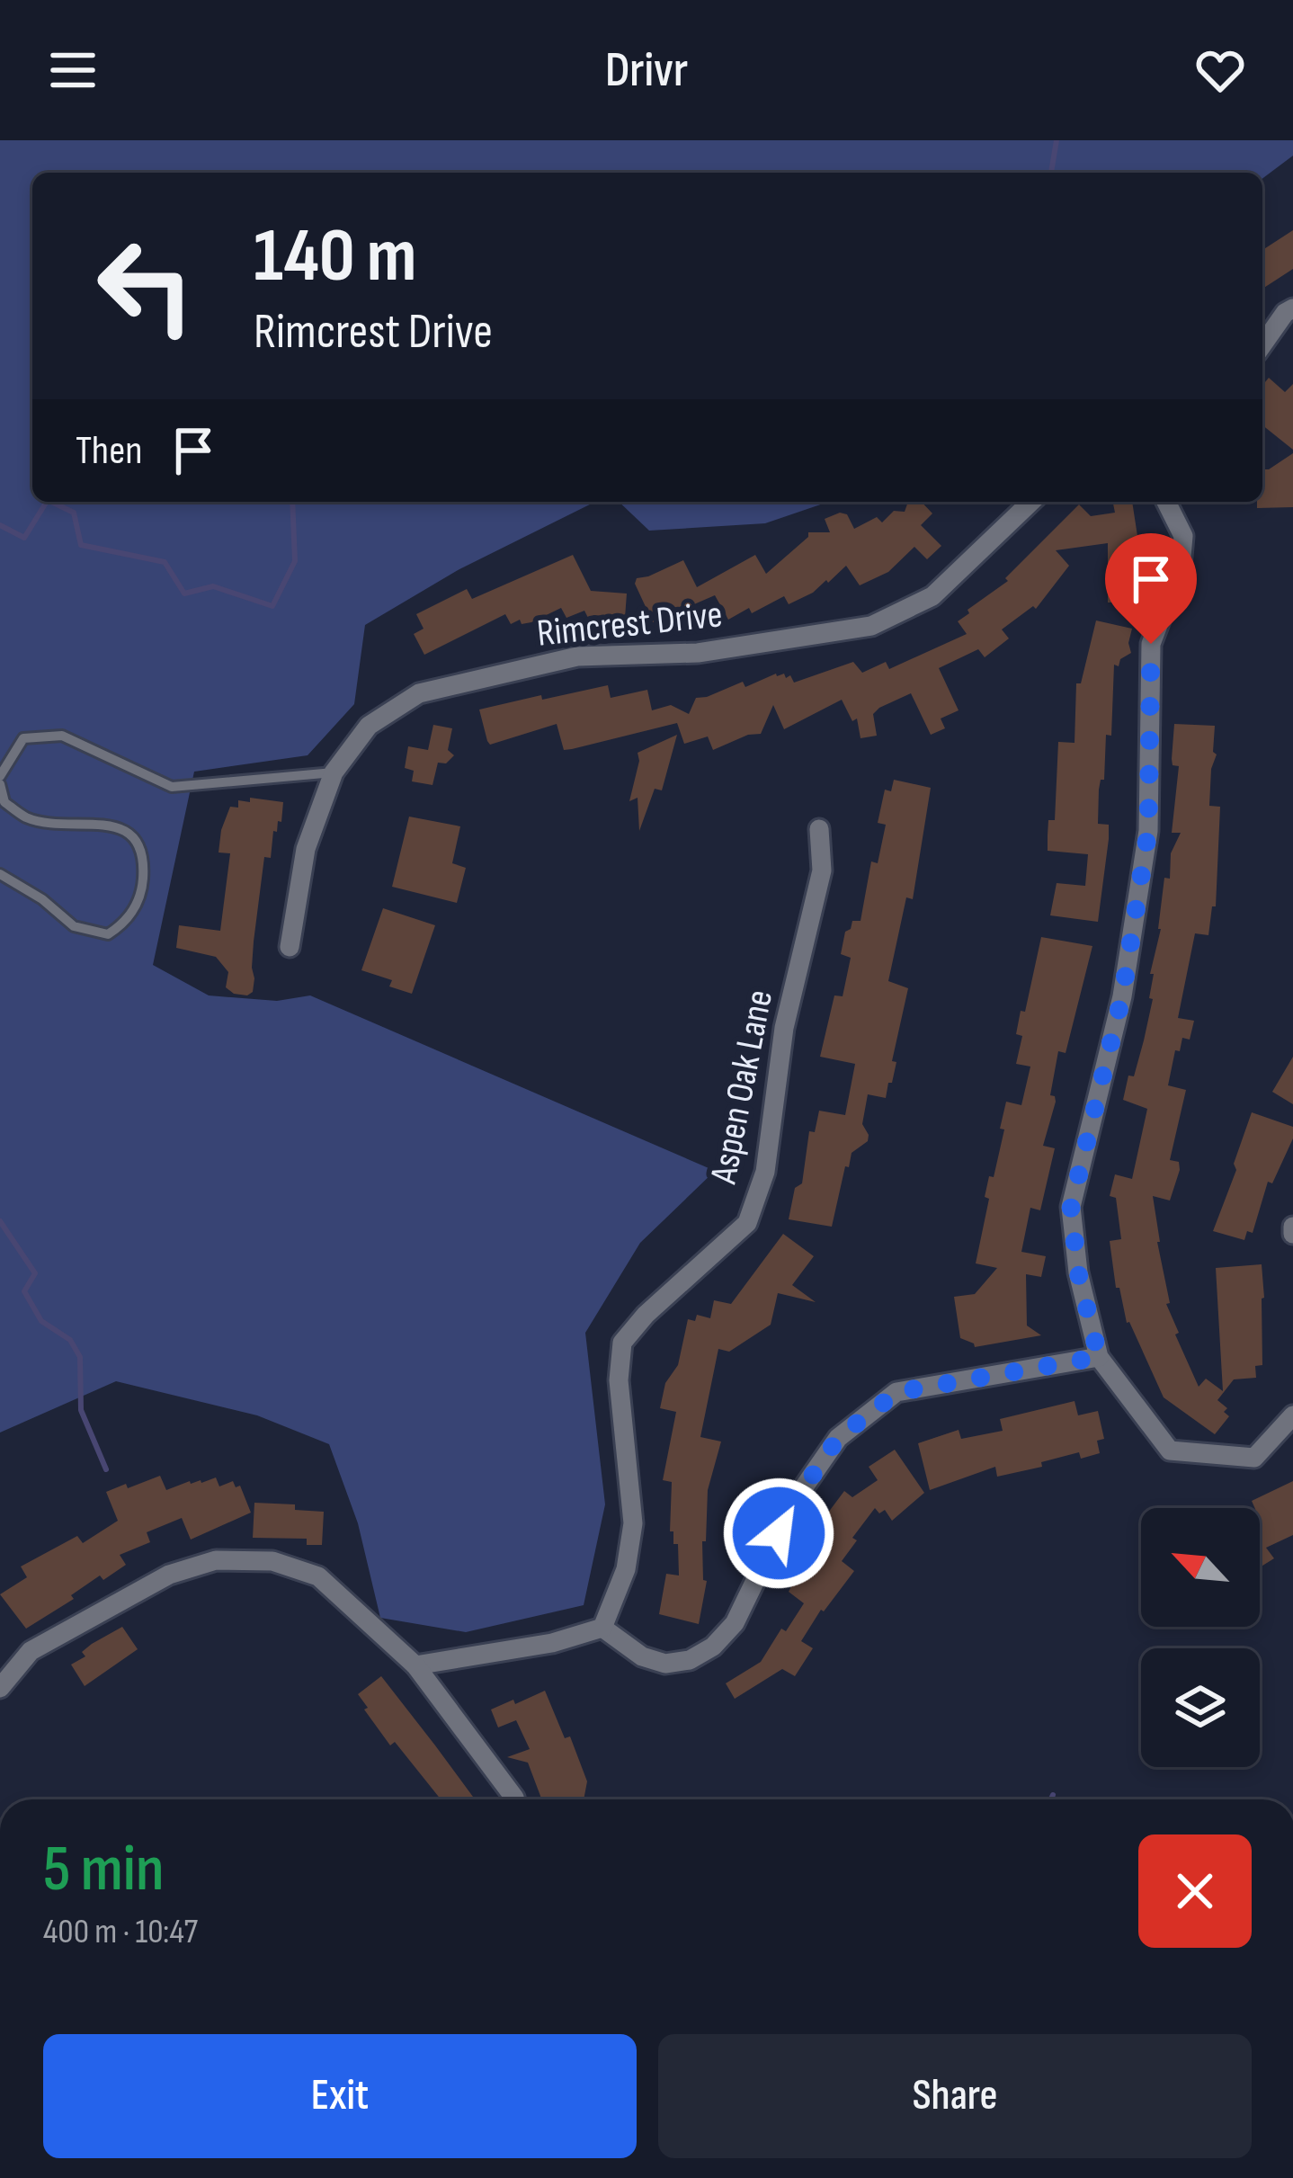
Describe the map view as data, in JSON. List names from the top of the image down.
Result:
{
  "streets": {
    "street": ["Rimcrest Drive", "Aspen Oak Lane"]
  },
  "north": "top left",
  "page": {
    "header": "Drivr",
    "turn": ["140 m", "Rimcrest Drive"],
    "then": "Then",
    "heading": ["5 min", "400 m · 10:47"],
    "buttons": ["Exit", "Share"]
  }
}
